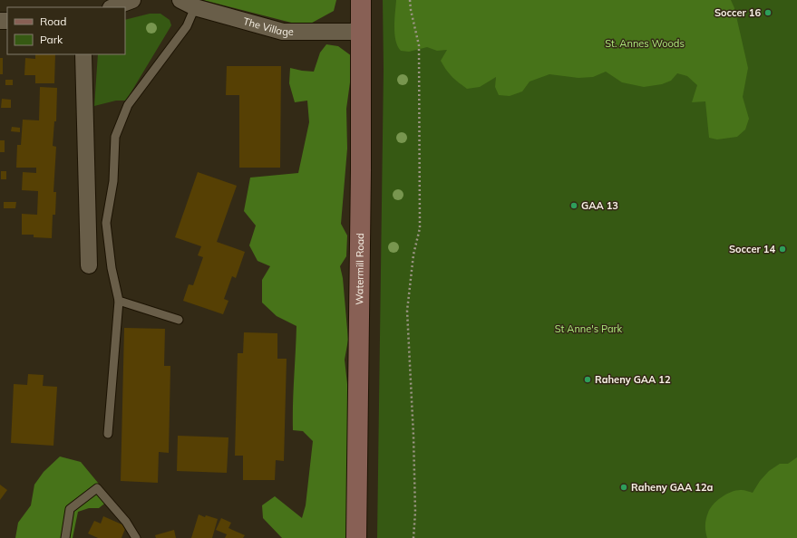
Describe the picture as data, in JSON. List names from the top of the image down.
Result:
{
  "streets": {
    "main road": ["Watermill Road"],
    "street": ["The Village"]
  },
  "crossings": [
    ["The Village", "Watermill Road"]
  ],
  "parks": ["St. Annes Woods", "St Anne's Park"],
  "places": [
    "Soccer 16",
    "GAA 13",
    "Soccer 14",
    "Raheny GAA 12",
    "Raheny GAA 12a"
  ],
  "legend": ["Road", "Park"]
}
